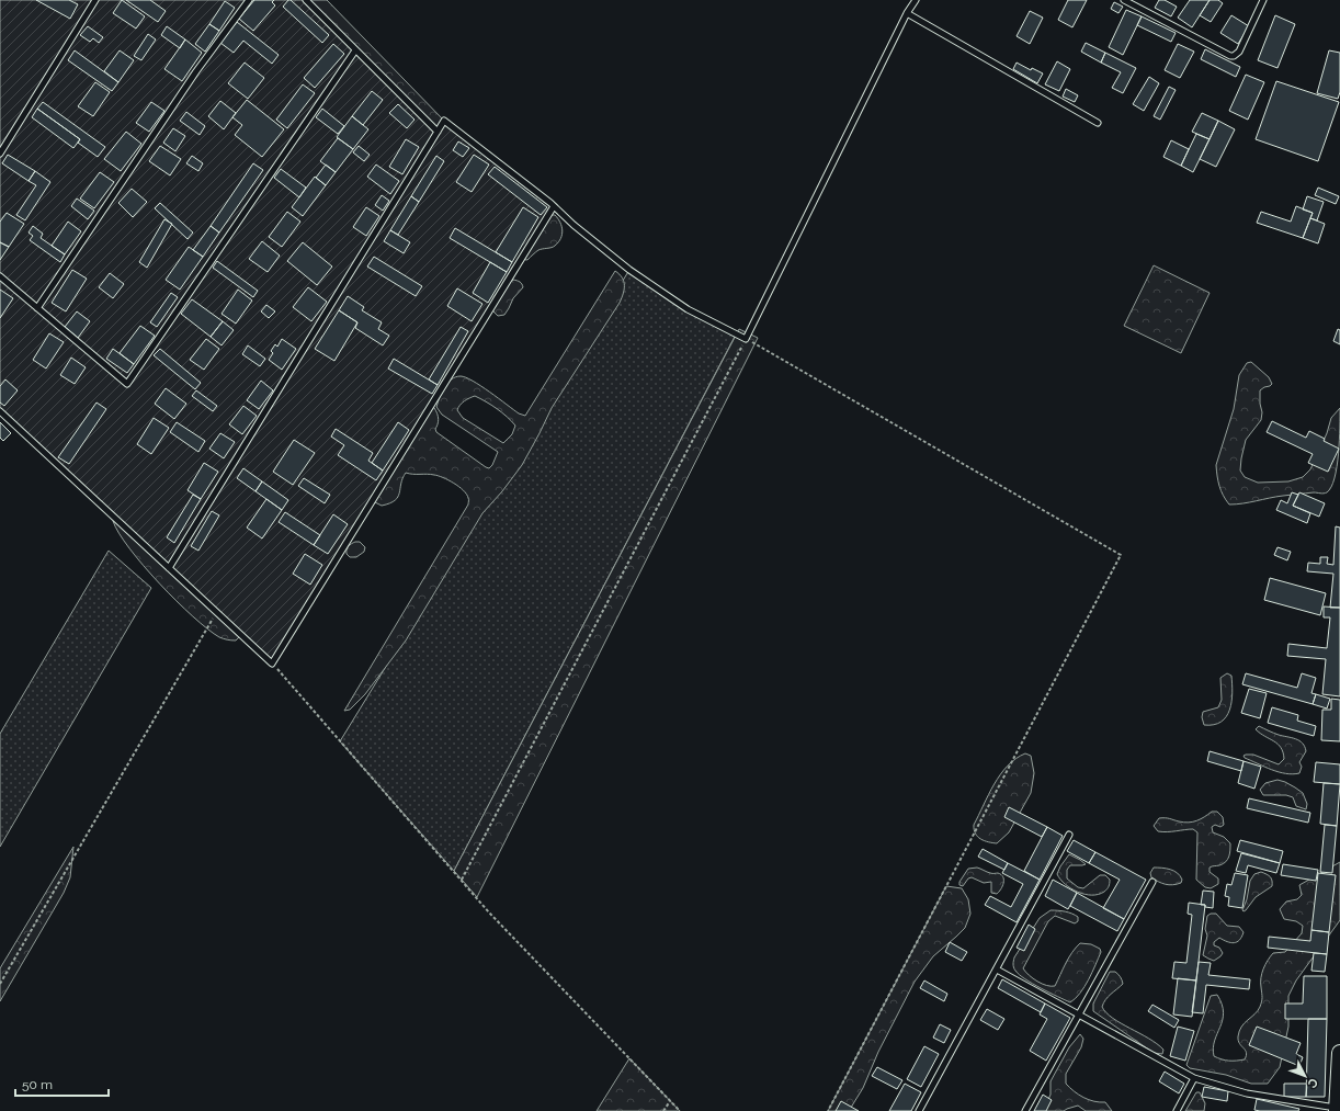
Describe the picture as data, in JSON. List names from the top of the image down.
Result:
{
  "scale_bar": "50 m",
  "north": "bottom right"
}
